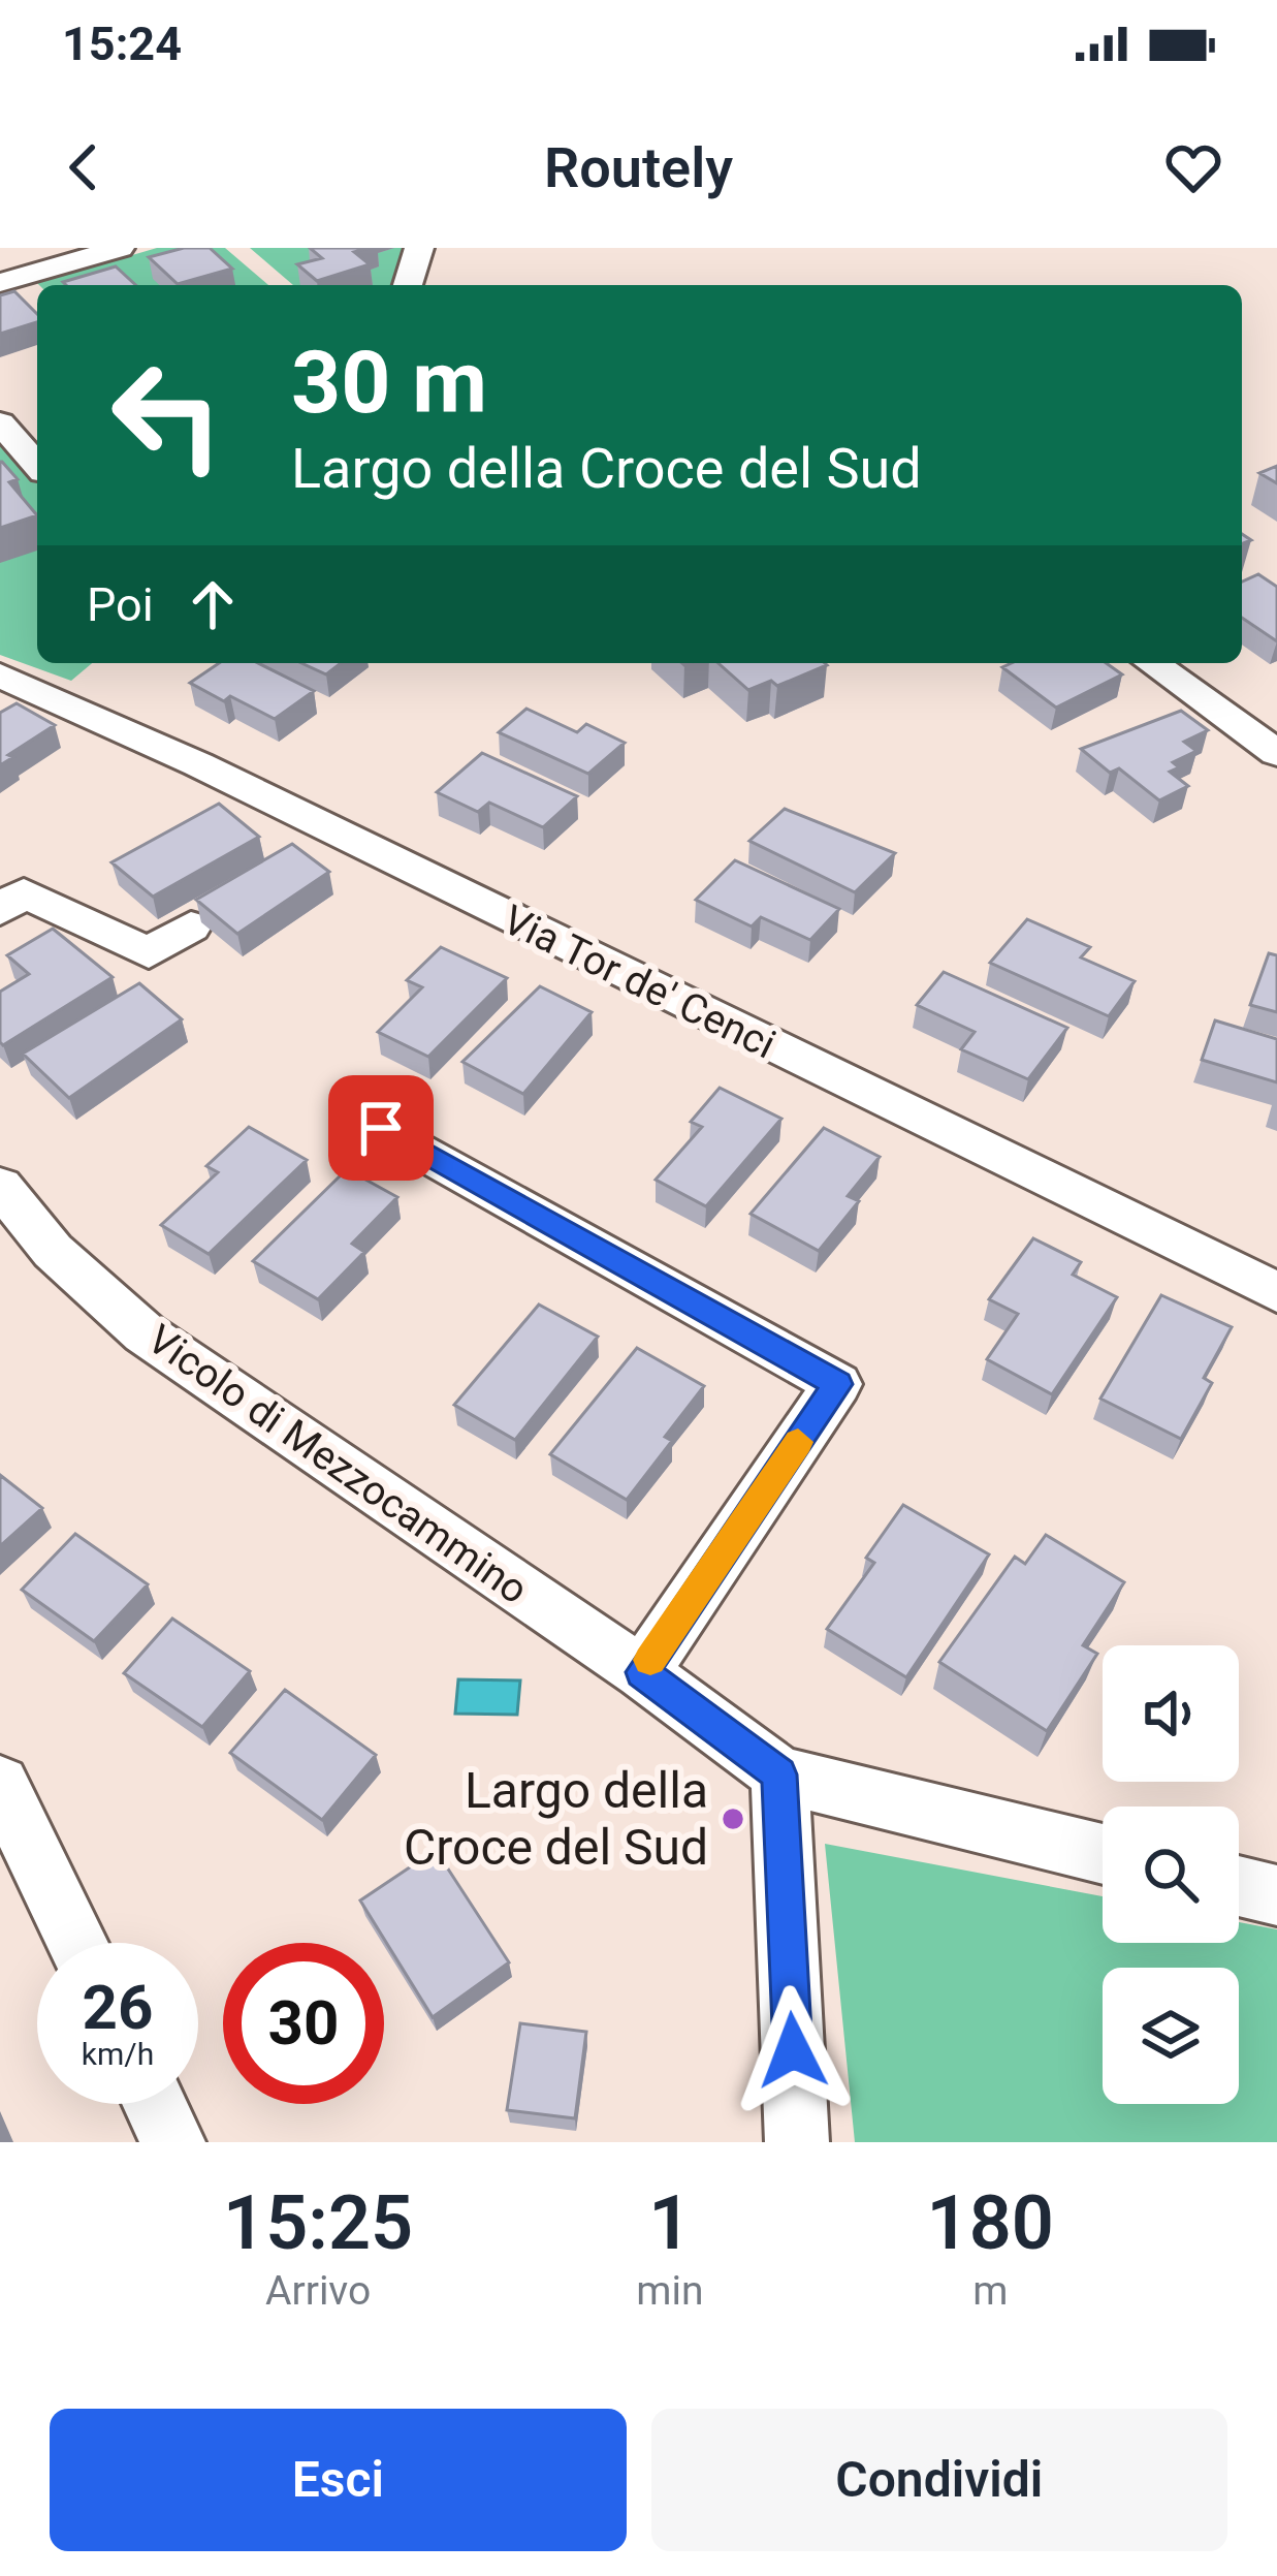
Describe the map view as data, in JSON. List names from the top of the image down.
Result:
{
  "streets": {
    "street": ["Via Tor de' Cenci", "Vicolo di Mezzocammino"]
  },
  "places": ["Largo della Croce del Sud"],
  "page": {
    "status": "15:24",
    "header": "Routely",
    "turn": ["30 m", "Largo della Croce del Sud"],
    "then": "Poi",
    "speed": "26 km/h",
    "limit": "30",
    "eta": [
      "15:25",
      "Arrivo",
      "1",
      "min",
      "180",
      "m"
    ],
    "buttons": ["Esci", "Condividi"]
  }
}
